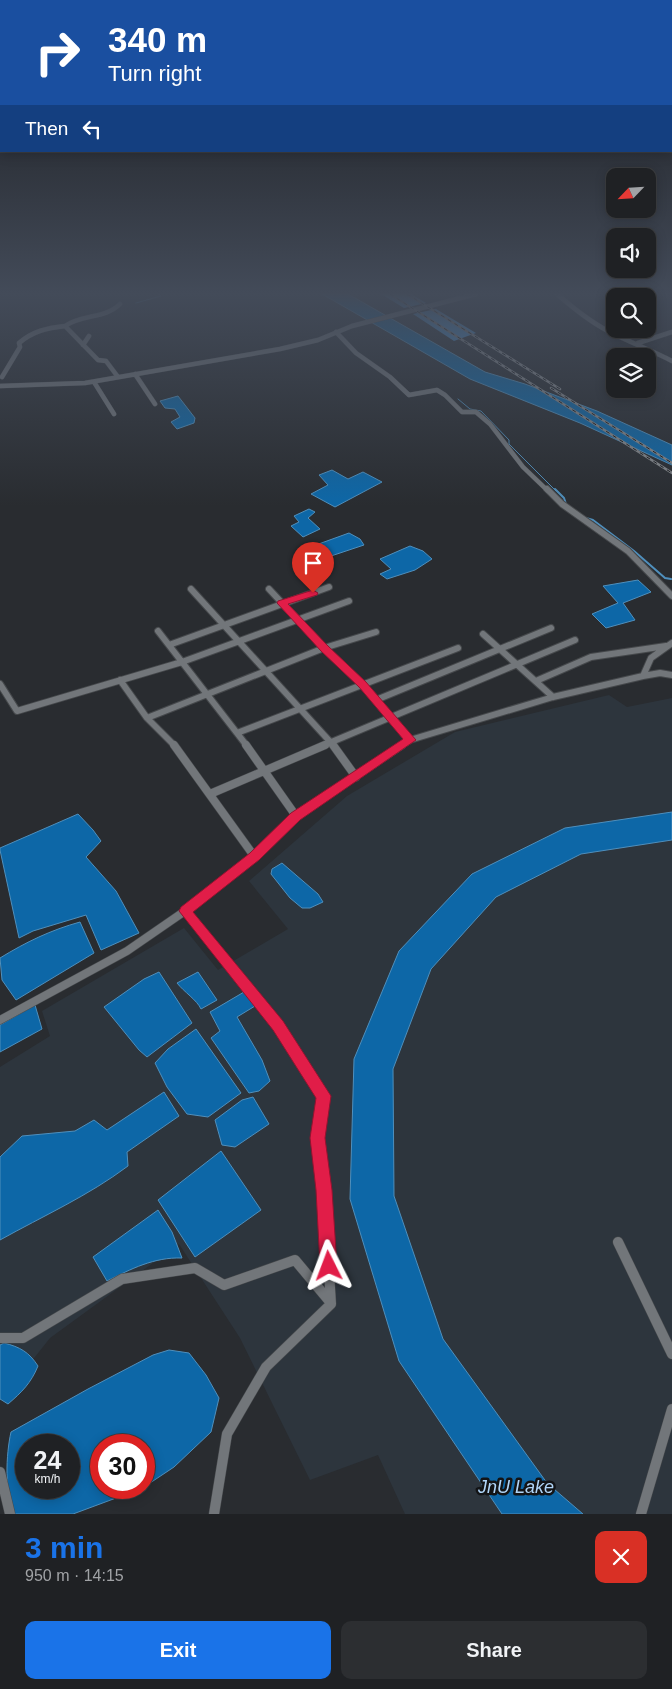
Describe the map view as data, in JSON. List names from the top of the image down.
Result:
{
  "water": ["JnU Lake"],
  "north": "bottom left",
  "page": {
    "turn": ["340 m", "Turn right"],
    "then": "Then",
    "speed": "24 km/h",
    "limit": "30",
    "heading": ["3 min", "950 m · 14:15"],
    "buttons": ["Exit", "Share"]
  }
}
